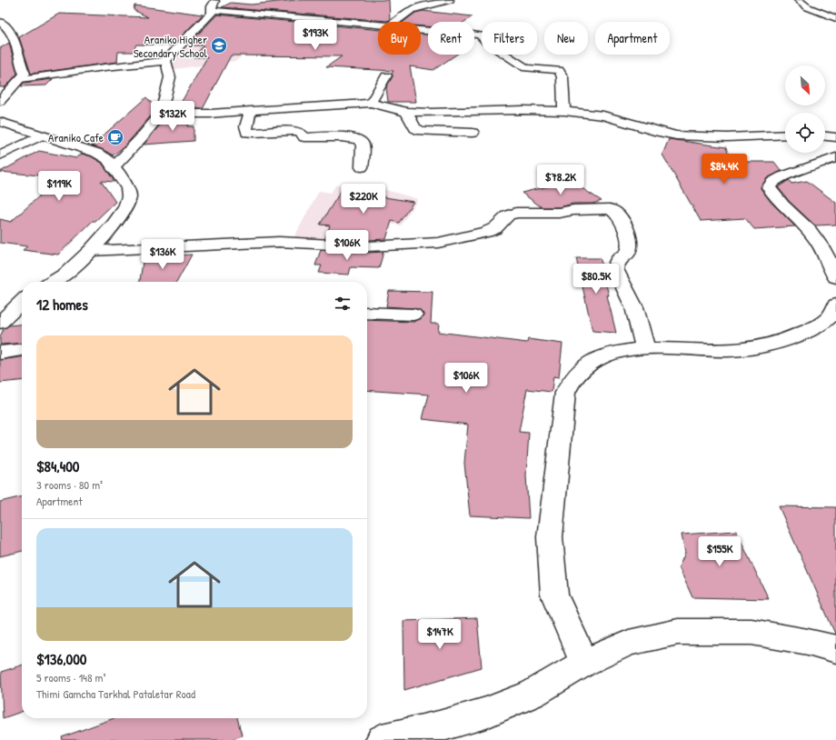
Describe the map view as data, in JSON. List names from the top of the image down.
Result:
{
  "places": {
    "school or university": ["Araniko Higher Secondary School"],
    "cafe": ["Araniko Cafe"]
  },
  "north": "bottom right",
  "page": {
    "price": [
      "$193K",
      "$132K",
      "$84.4K",
      "$78.2K",
      "$119K",
      "$220K",
      "$106K",
      "$136K",
      "$80.5K",
      "$106K",
      "$155K",
      "$147K"
    ],
    "chip": [
      "Buy",
      "Rent",
      "Filters",
      "New",
      "Apartment"
    ],
    "heading": "12 homes",
    "list": [
      {
        "name": "$84,400",
        "note": "3 rooms · 80 m² · Apartment"
      },
      {
        "name": "$136,000",
        "note": "5 rooms · 148 m² · Thimi Gamcha Tarkhal Pataletar Road"
      }
    ]
  }
}
